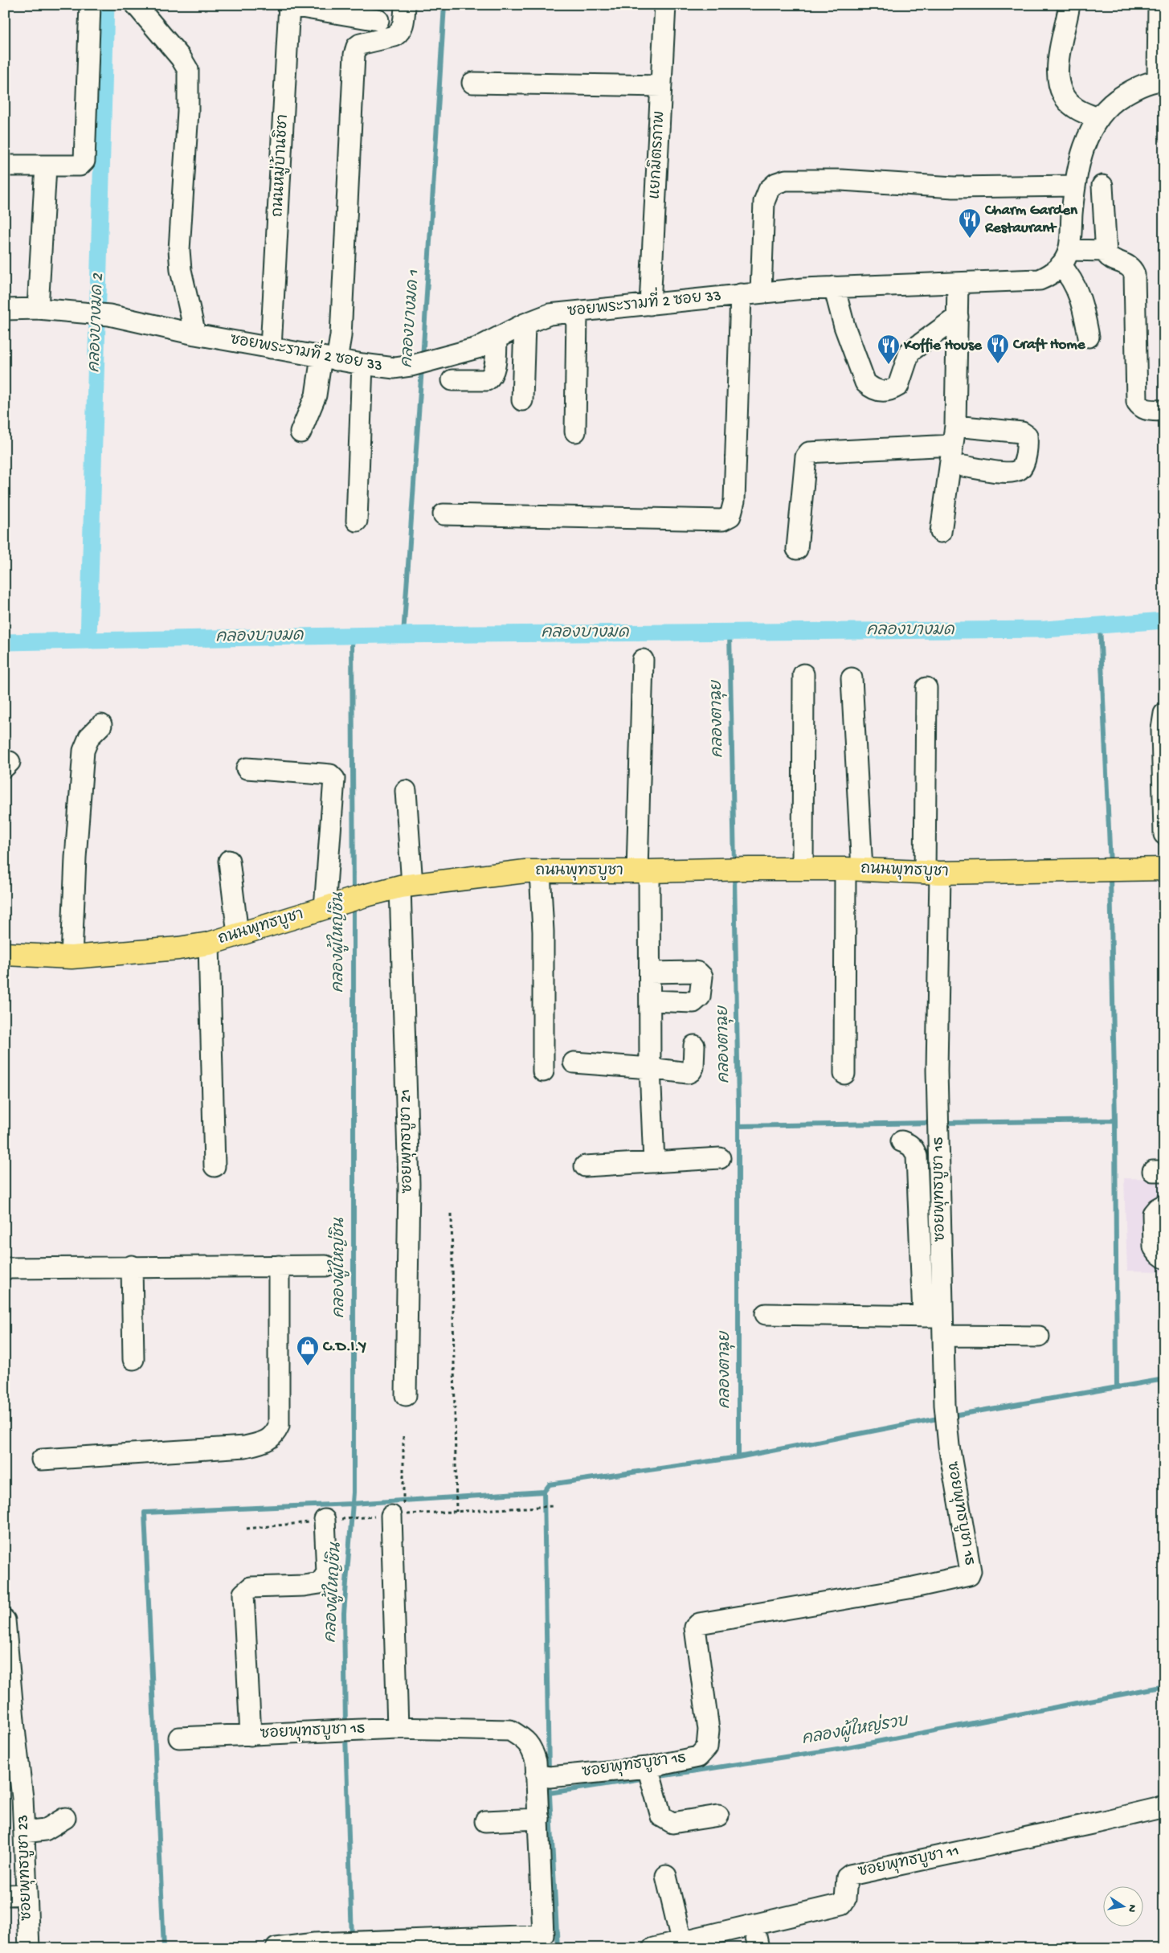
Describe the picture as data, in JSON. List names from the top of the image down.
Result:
{
  "streets": {
    "main road": ["ถนนพุทธบูชา"],
    "street": [
      "แยกมิตรภาพ",
      "ถนนหมู่บ้านชิชา",
      "ซอยพระรามที่ 2 ซอย 33",
      "ซอยพุทธบูชา 21",
      "ซอยพุทธบูชา 15",
      "ซอยพุทธบูชา 11",
      "ซอยพุทธบูชา 23"
    ]
  },
  "crossings": [
    ["แยกมิตรภาพ", "ซอยพระรามที่ 2 ซอย 33"],
    ["ถนนหมู่บ้านชิชา", "ซอยพระรามที่ 2 ซอย 33"],
    ["ถนนพุทธบูชา", "ซอยพุทธบูชา 21"],
    ["ถนนพุทธบูชา", "ซอยพุทธบูชา 15"]
  ],
  "water": [
    "คลองบางมด 1",
    "คลองบางมด 2",
    "คลองบางมด",
    "คลองตาฉุย",
    "คลองผู้ใหญ่ชิน",
    "คลองผู้ใหญ่รวบ"
  ],
  "places": {
    "restaurant": ["Charm Garden Restaurant", "Craft Home", "Koffie House"],
    "shop": ["C.D.I.Y"]
  },
  "north": "right"
}
